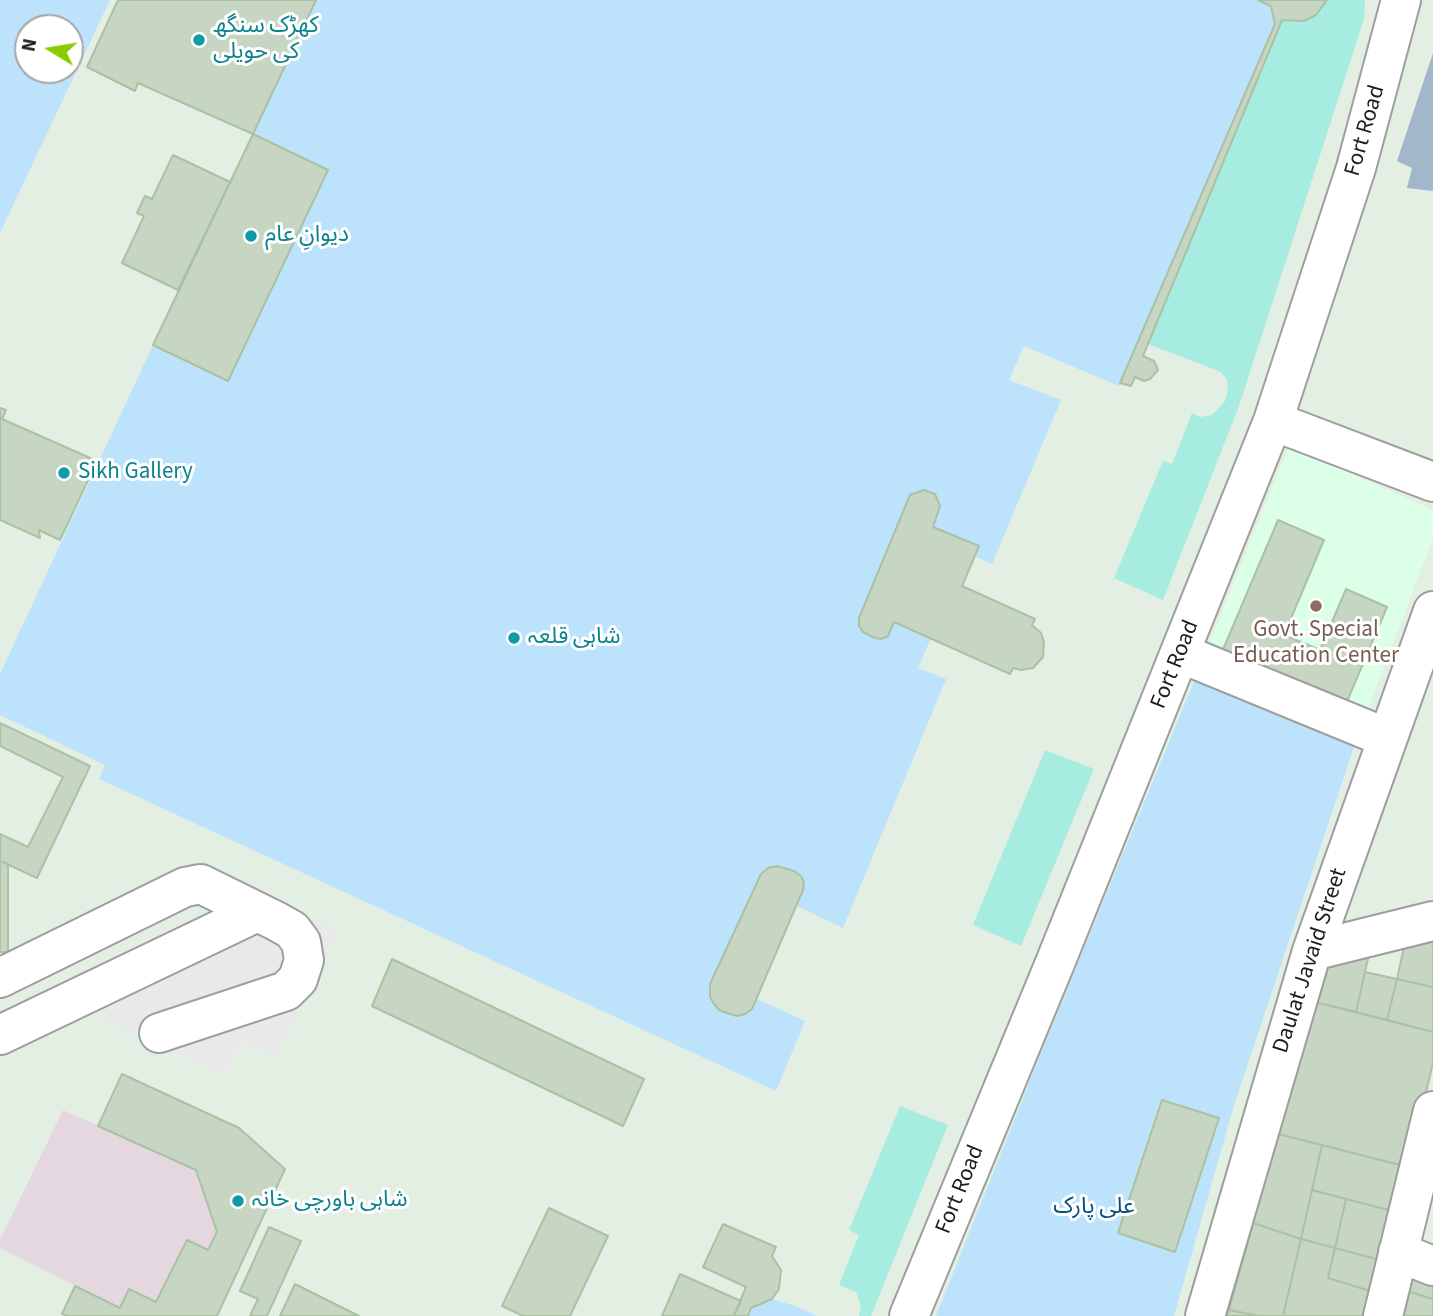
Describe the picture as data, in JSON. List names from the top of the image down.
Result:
{
  "streets": {
    "street": ["Fort Road", "Daulat Javaid Street"]
  },
  "parks": ["علی پارک"],
  "places": [
    "کھڑک سنگھ کی حویلی",
    "دیوانِ عام",
    "Sikh Gallery",
    "Govt. Special Education Center",
    "شاہی قلعہ",
    "شاہی باورچی خانہ"
  ],
  "north": "left"
}
